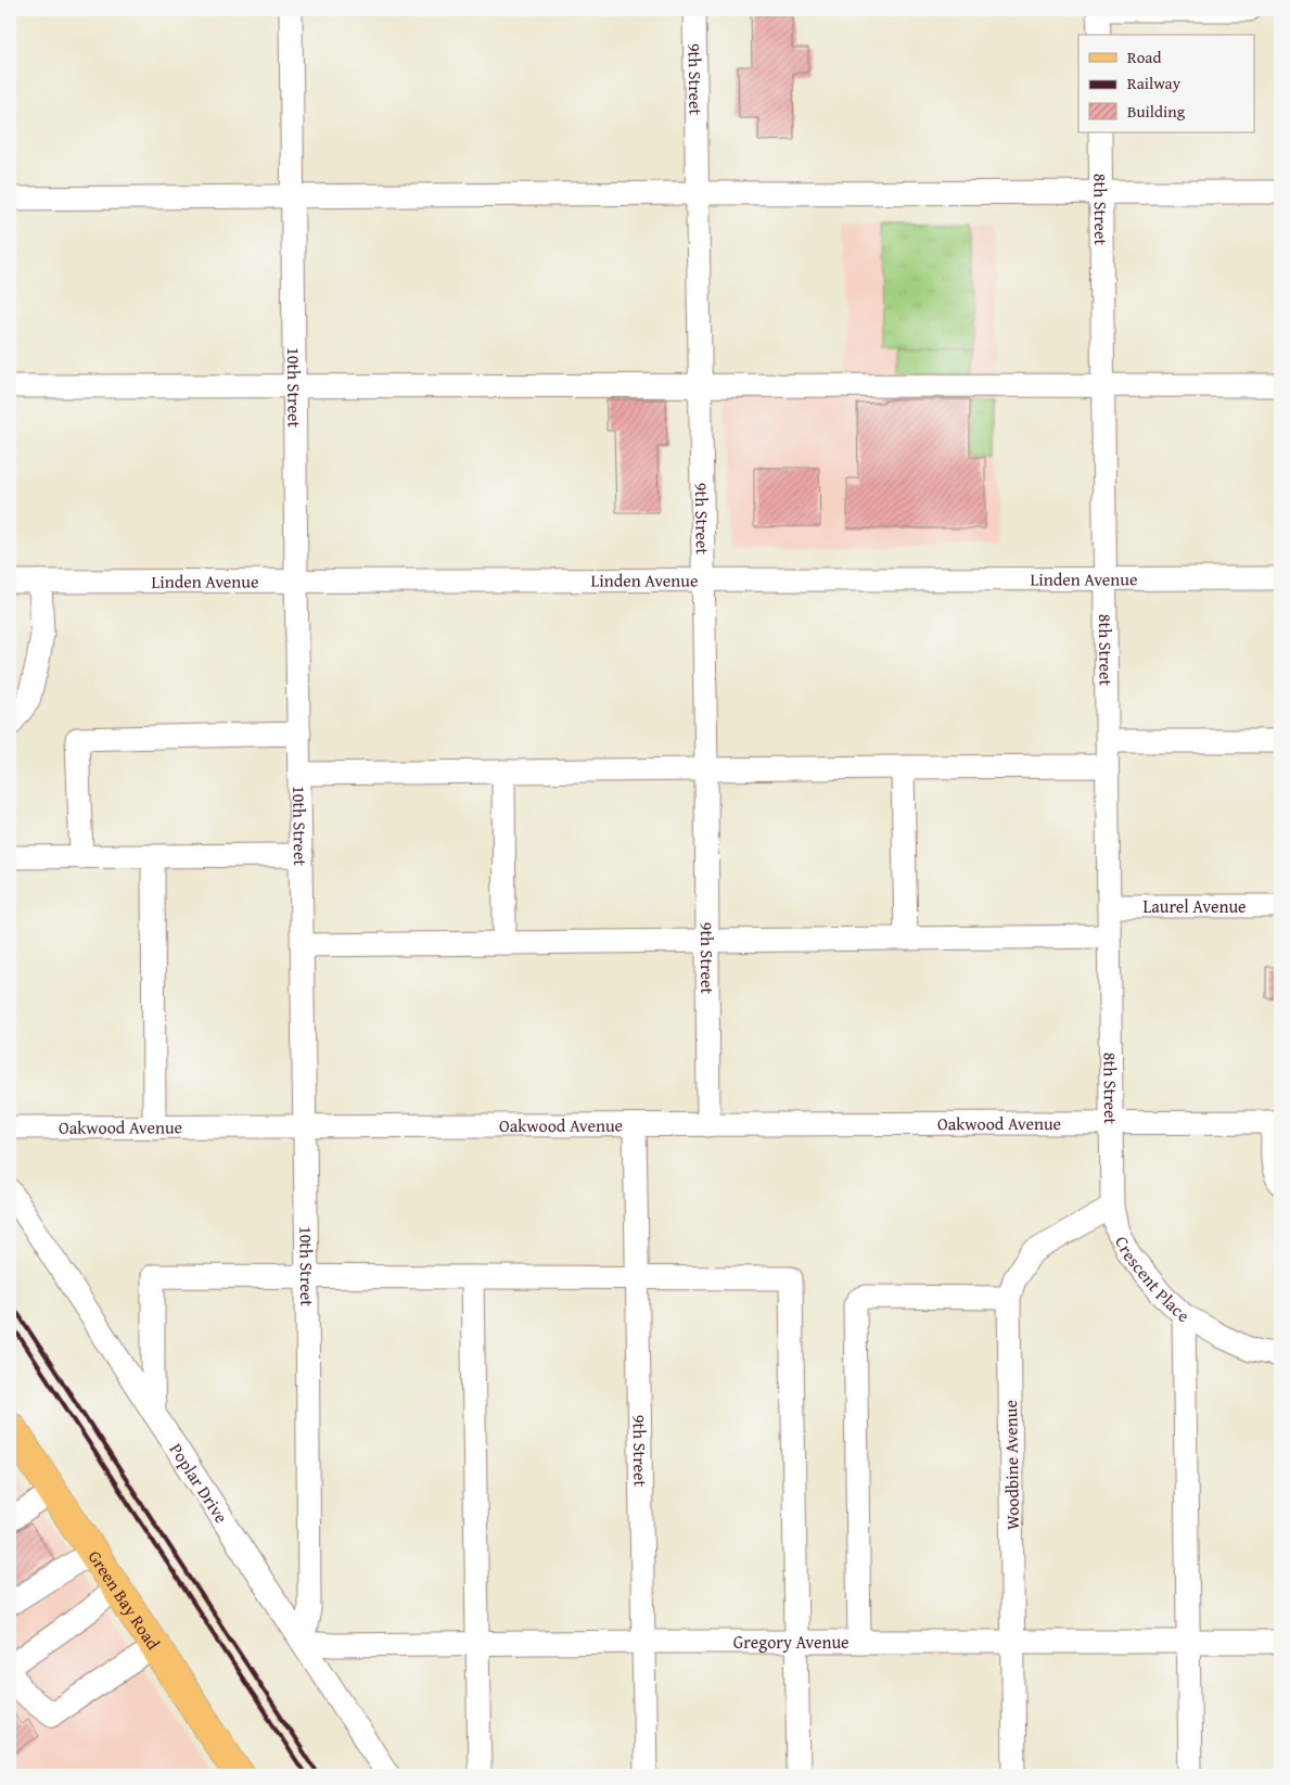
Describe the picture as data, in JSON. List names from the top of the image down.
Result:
{
  "streets": {
    "main road": ["Green Bay Road"],
    "street": [
      "9th Street",
      "8th Street",
      "10th Street",
      "Linden Avenue",
      "Laurel Avenue",
      "Oakwood Avenue",
      "Crescent Place",
      "Woodbine Avenue",
      "Poplar Drive",
      "Gregory Avenue"
    ]
  },
  "crossings": [
    ["9th Street", "Linden Avenue"],
    ["9th Street", "Oakwood Avenue"],
    ["9th Street", "Gregory Avenue"],
    ["8th Street", "Linden Avenue"],
    ["8th Street", "Laurel Avenue"],
    ["8th Street", "Oakwood Avenue"],
    ["8th Street", "Crescent Place"],
    ["10th Street", "Linden Avenue"],
    ["10th Street", "Oakwood Avenue"],
    ["10th Street", "Poplar Drive"],
    ["10th Street", "Gregory Avenue"],
    ["Oakwood Avenue", "Crescent Place"],
    ["Crescent Place", "Woodbine Avenue"],
    ["Woodbine Avenue", "Gregory Avenue"],
    ["Poplar Drive", "Gregory Avenue"]
  ],
  "legend": ["Road", "Railway", "Building"]
}
